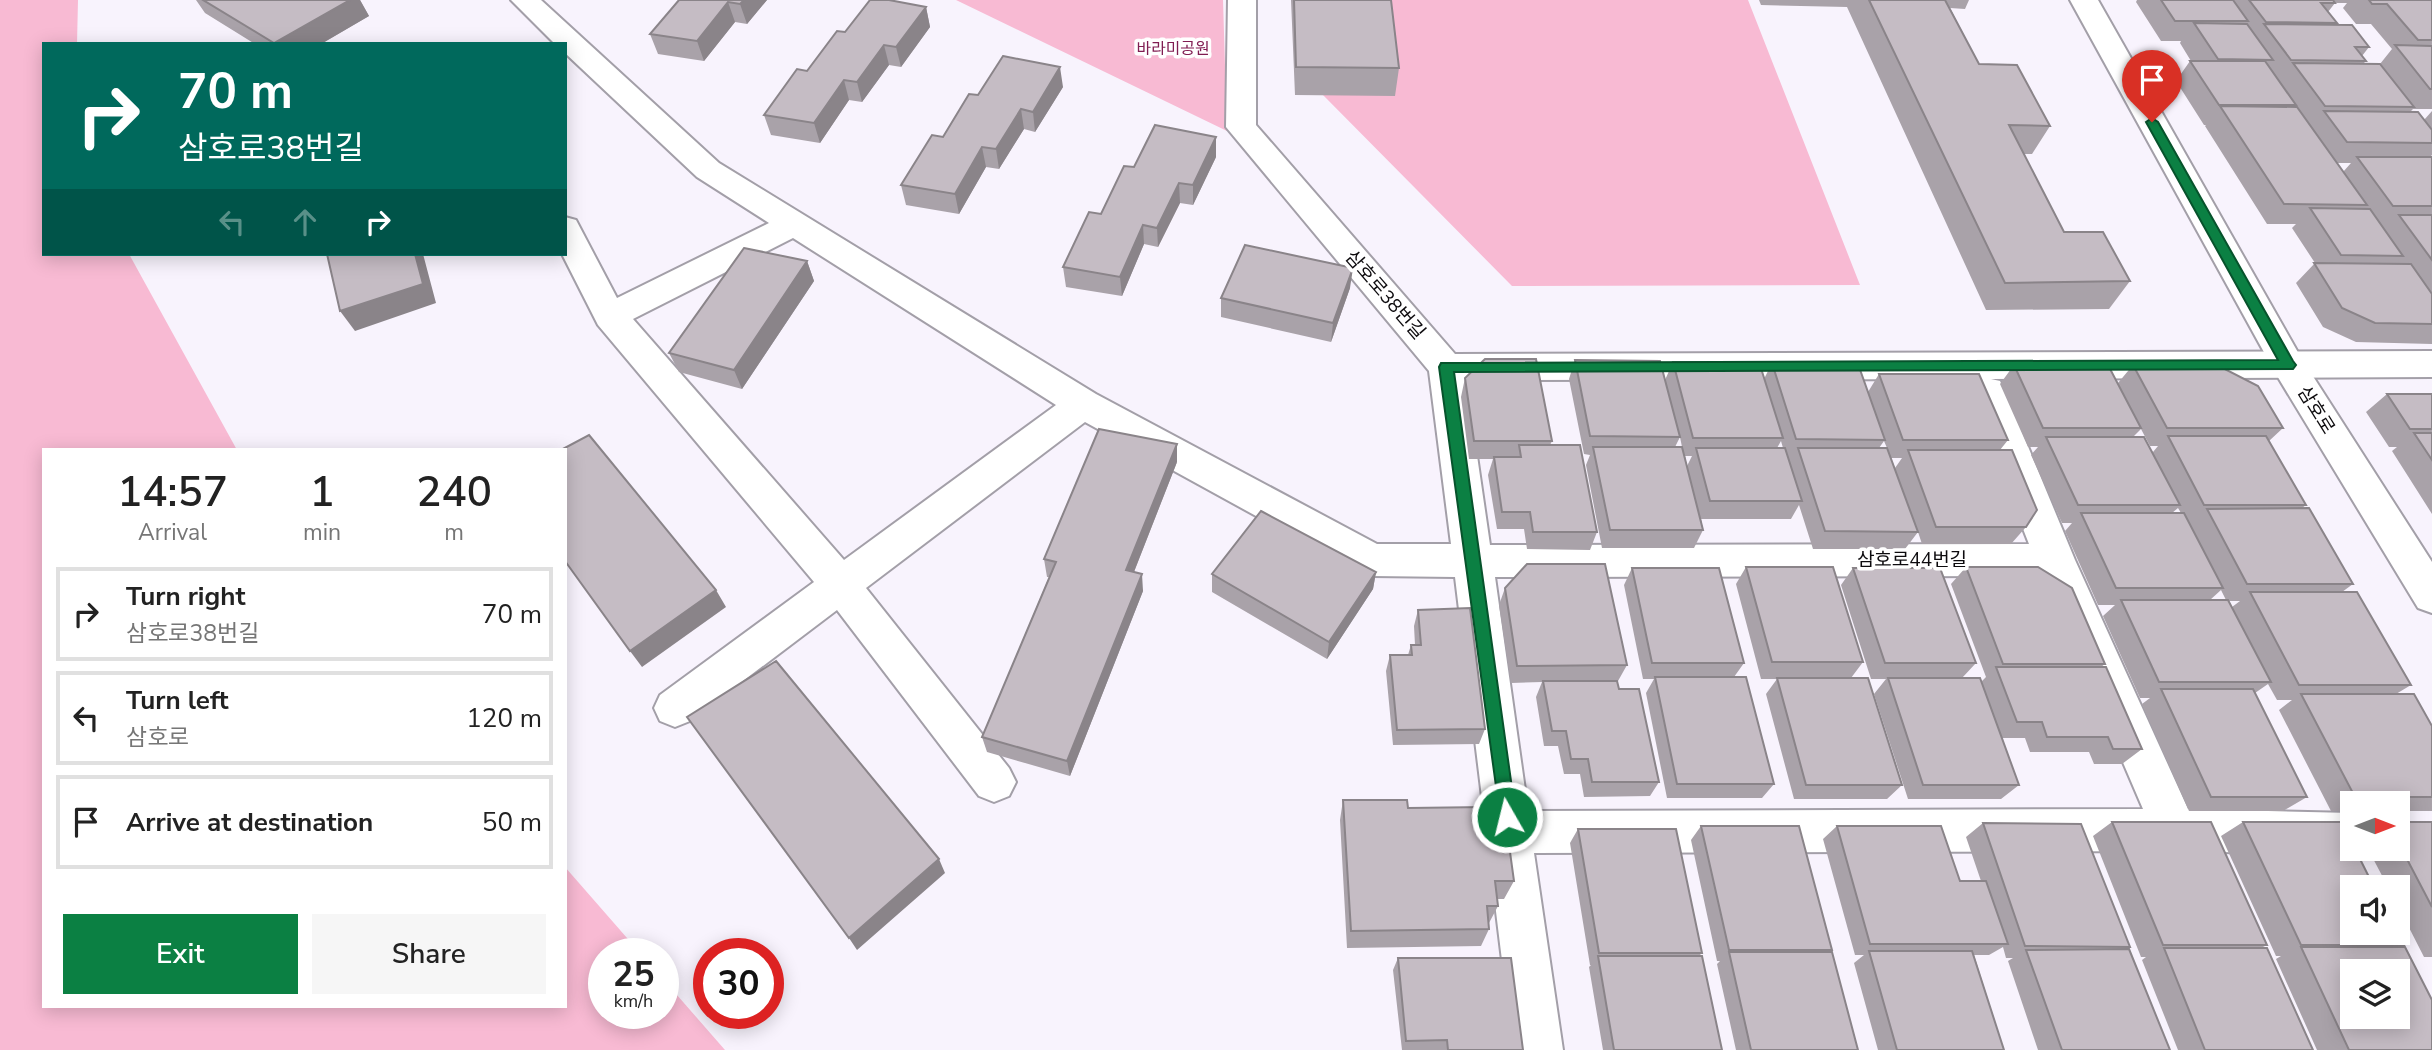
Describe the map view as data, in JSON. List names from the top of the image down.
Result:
{
  "streets": {
    "street": ["삼호로38번길", "삼호로", "삼호로44번길"]
  },
  "parks": ["바라미공원"],
  "north": "right",
  "page": {
    "turn": ["70 m", "삼호로38번길"],
    "eta": [
      "14:57",
      "Arrival",
      "1",
      "min",
      "240",
      "m"
    ],
    "list": [
      {
        "name": "Turn right",
        "note": "삼호로38번길",
        "value": "70 m"
      },
      {
        "name": "Turn left",
        "note": "삼호로",
        "value": "120 m"
      },
      {
        "name": "Arrive at destination",
        "value": "50 m"
      }
    ],
    "buttons": ["Exit", "Share"],
    "speed": "25 km/h",
    "limit": "30"
  }
}
